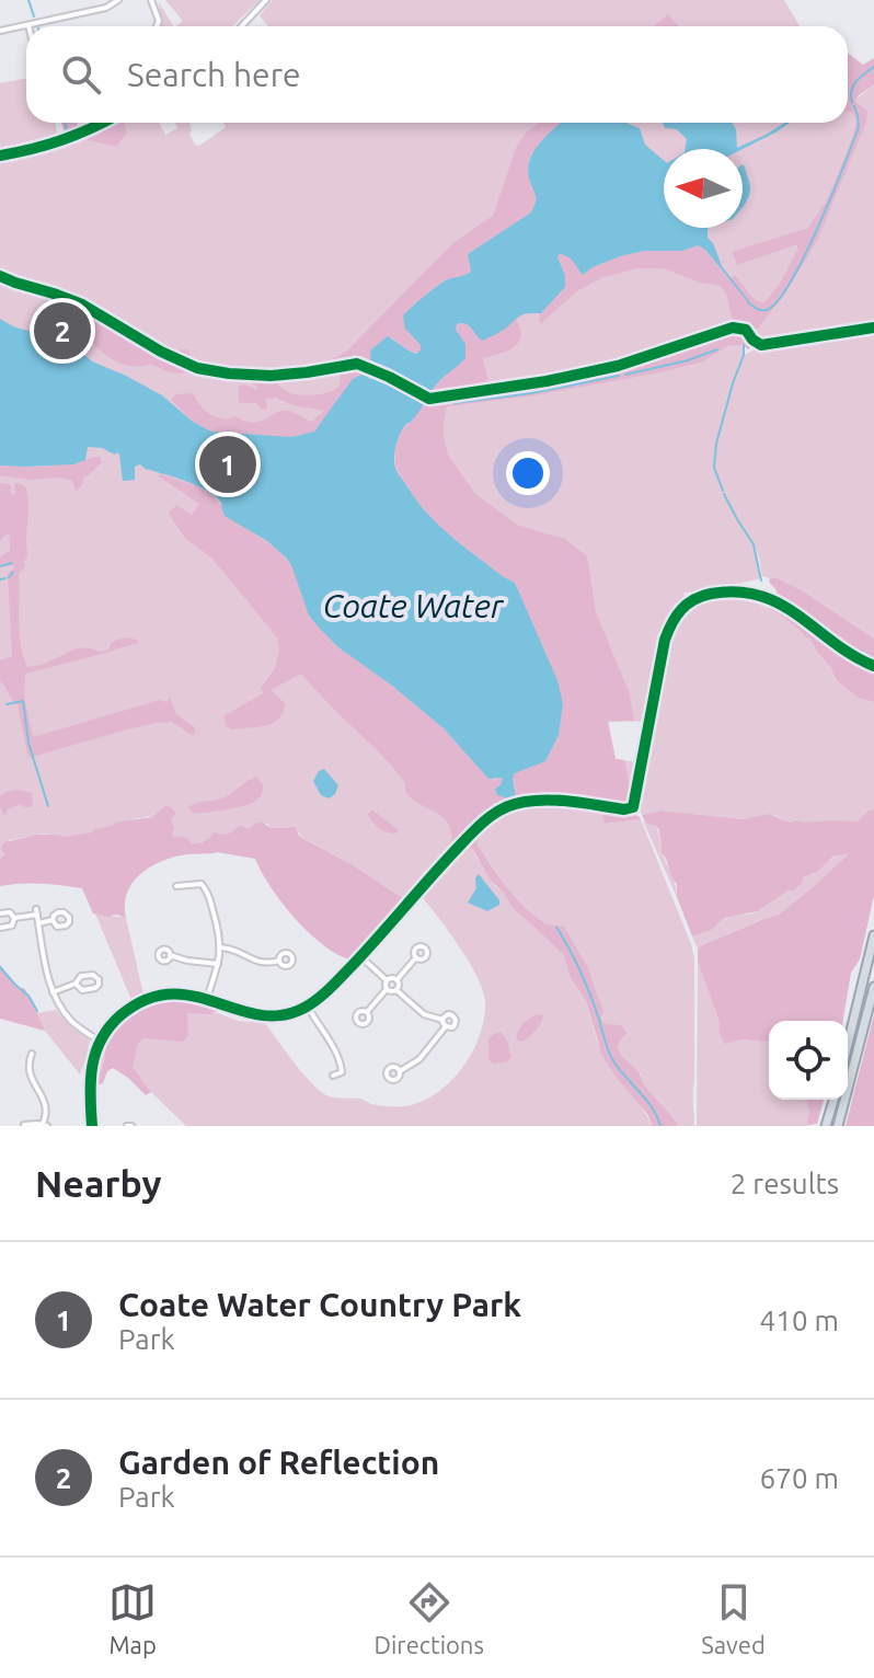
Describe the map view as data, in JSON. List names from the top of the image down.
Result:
{
  "water": ["Coate Water"],
  "north": "left",
  "page": {
    "search": "Search here",
    "pins": ["2", "1"],
    "heading": ["Nearby", "2 results"],
    "list": [
      {
        "mark": "1",
        "name": "Coate Water Country Park",
        "note": "Park",
        "value": "410 m"
      },
      {
        "mark": "2",
        "name": "Garden of Reflection",
        "note": "Park",
        "value": "670 m"
      }
    ],
    "nav": ["Map", "Directions", "Saved"]
  }
}
